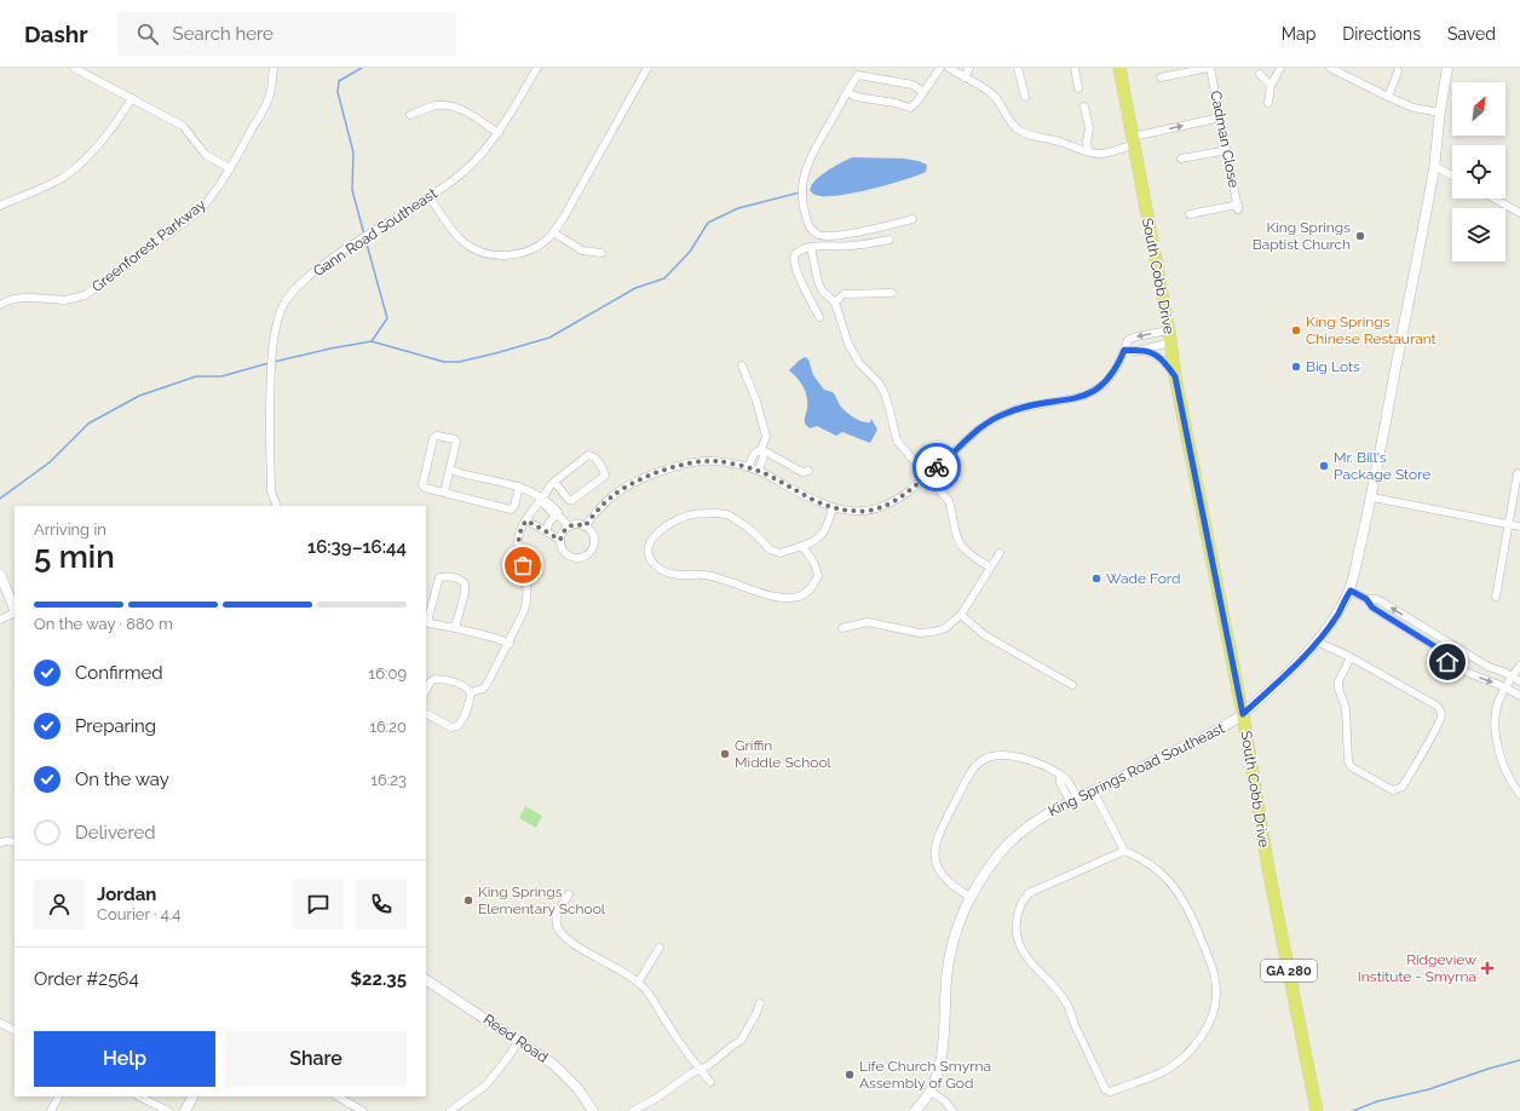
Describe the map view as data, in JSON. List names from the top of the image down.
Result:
{
  "streets": {
    "main road": ["South Cobb Drive", "GA 280"],
    "street": [
      "Cadman Close",
      "Gann Road Southeast",
      "Greenforest Parkway",
      "King Springs Road Southeast",
      "Reed Road"
    ]
  },
  "crossings": [
    ["South Cobb Drive", "King Springs Road Southeast"]
  ],
  "places": {
    "other": [
      "King Springs Baptist Church",
      "King Springs Chinese Restaurant",
      "Big Lots",
      "Mr. Bill's Package Store",
      "Wade Ford",
      "Griffin Middle School",
      "King Springs Elementary School",
      "Life Church Smyrna Assembly of God"
    ],
    "health": ["Ridgeview Institute - Smyrna"]
  },
  "north": "top right",
  "page": {
    "header": "Dashr",
    "search": "Search here",
    "nav": ["Map", "Directions", "Saved"],
    "heading": ["5 min", "Arriving in", "16:39–16:44"],
    "panel": [
      "Jordan",
      "Courier · 4.4",
      "Order #2564",
      "$22.35"
    ],
    "bar": "On the way · 880 m",
    "list": [
      ["Confirmed", "16:09"],
      ["Preparing", "16:20"],
      ["On the way", "16:23"],
      "Delivered"
    ],
    "buttons": ["Help", "Share"]
  }
}
